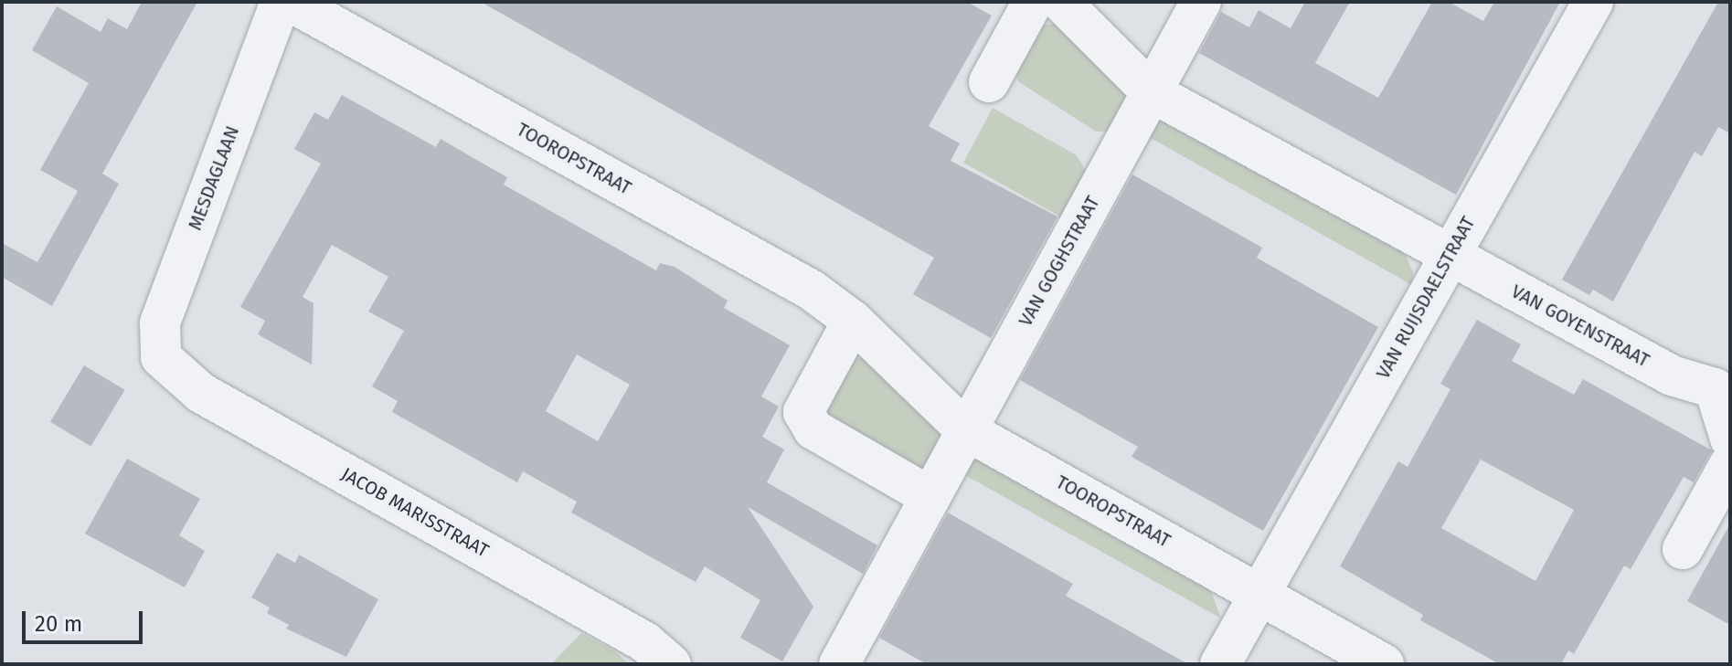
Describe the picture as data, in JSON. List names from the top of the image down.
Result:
{
  "streets": {
    "street": [
      "TOOROPSTRAAT",
      "MESDAGLAAN",
      "VAN GOGHSTRAAT",
      "VAN RUIJSDAELSTRAAT",
      "VAN GOYENSTRAAT",
      "JACOB MARISSTRAAT"
    ]
  },
  "crossings": [
    ["TOOROPSTRAAT", "VAN GOGHSTRAAT"],
    ["TOOROPSTRAAT", "VAN RUIJSDAELSTRAAT"],
    ["MESDAGLAAN", "JACOB MARISSTRAAT"],
    ["VAN RUIJSDAELSTRAAT", "VAN GOYENSTRAAT"]
  ],
  "scale_bar": "20 m"
}
